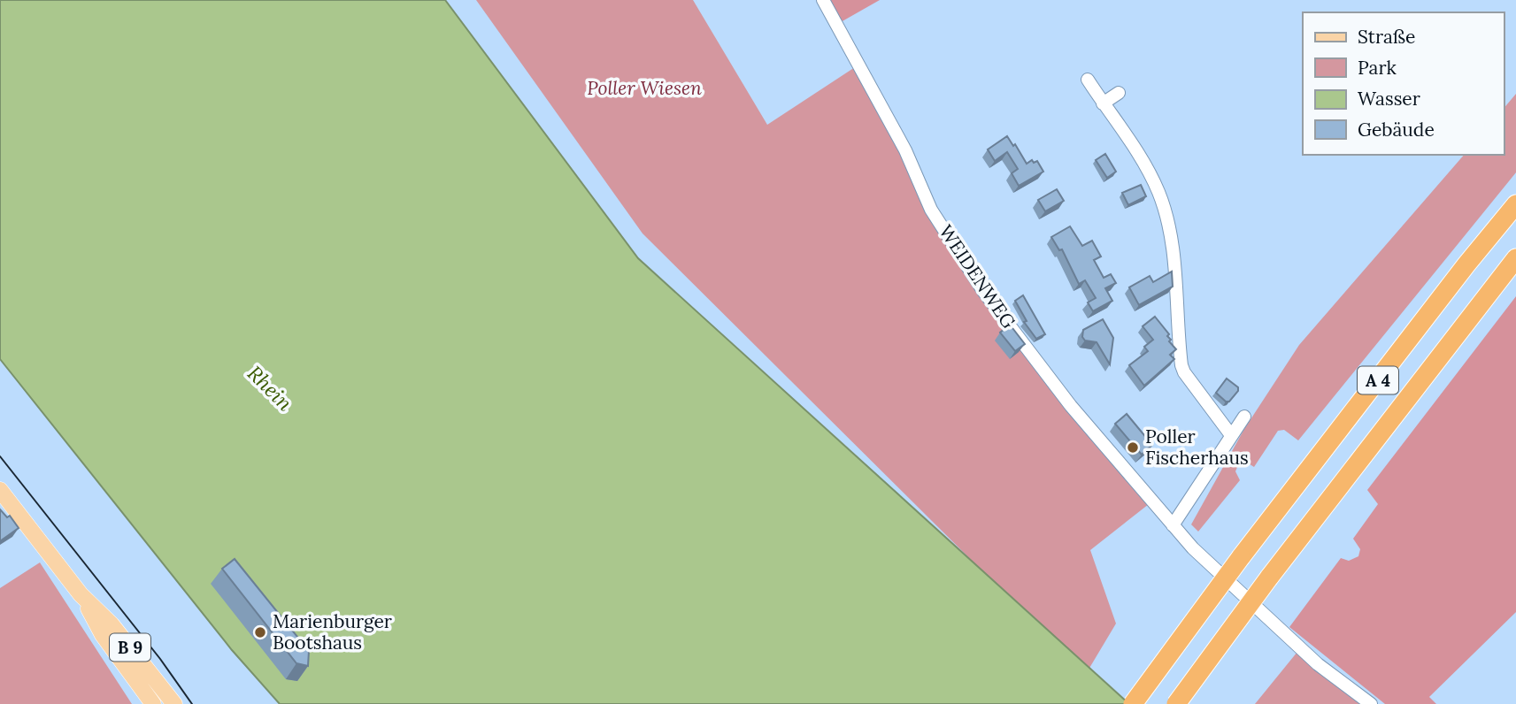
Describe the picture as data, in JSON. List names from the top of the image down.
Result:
{
  "streets": {
    "highway": ["A 4"],
    "main road": ["B 9"],
    "street": ["WEIDENWEG"]
  },
  "water": ["Rhein"],
  "parks": ["Poller Wiesen"],
  "places": ["Poller Fischerhaus", "Marienburger Bootshaus"],
  "legend": [
    "Straße",
    "Park",
    "Wasser",
    "Gebäude"
  ]
}
